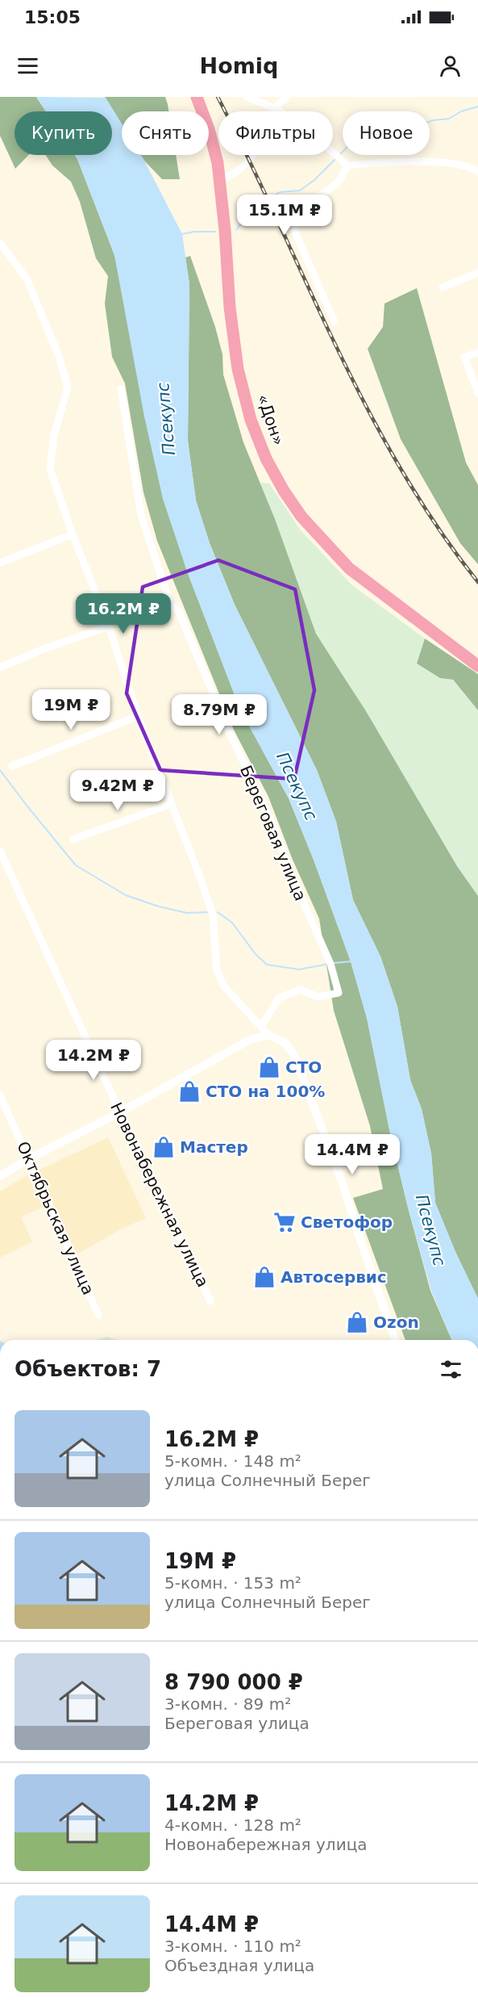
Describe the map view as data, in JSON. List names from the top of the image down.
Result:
{
  "streets": {
    "highway": ["«Дон»"],
    "street": ["Береговая улица", "Новонабережная улица", "Октябрьская улица"]
  },
  "water": ["Псекупс"],
  "places": {
    "shop": [
      "СТО",
      "СТО на 100%",
      "Мастер",
      "Автосервис",
      "Ozon"
    ],
    "supermarket": ["Светофор"]
  },
  "page": {
    "status": "15:05",
    "header": "Homiq",
    "chip": [
      "Купить",
      "Снять",
      "Фильтры",
      "Новое"
    ],
    "price": [
      "15.1M ₽",
      "16.2M ₽",
      "19M ₽",
      "8.79M ₽",
      "9.42M ₽",
      "14.2M ₽",
      "14.4M ₽"
    ],
    "heading": "Объектов: 7",
    "list": [
      {
        "name": "16.2M ₽",
        "note": "5-комн. · 148 m² · улица Солнечный Берег"
      },
      {
        "name": "19M ₽",
        "note": "5-комн. · 153 m² · улица Солнечный Берег"
      },
      {
        "name": "8 790 000 ₽",
        "note": "3-комн. · 89 m² · Береговая улица"
      },
      {
        "name": "14.2M ₽",
        "note": "4-комн. · 128 m² · Новонабережная улица"
      },
      {
        "name": "14.4M ₽",
        "note": "3-комн. · 110 m² · Объездная улица"
      }
    ]
  }
}
